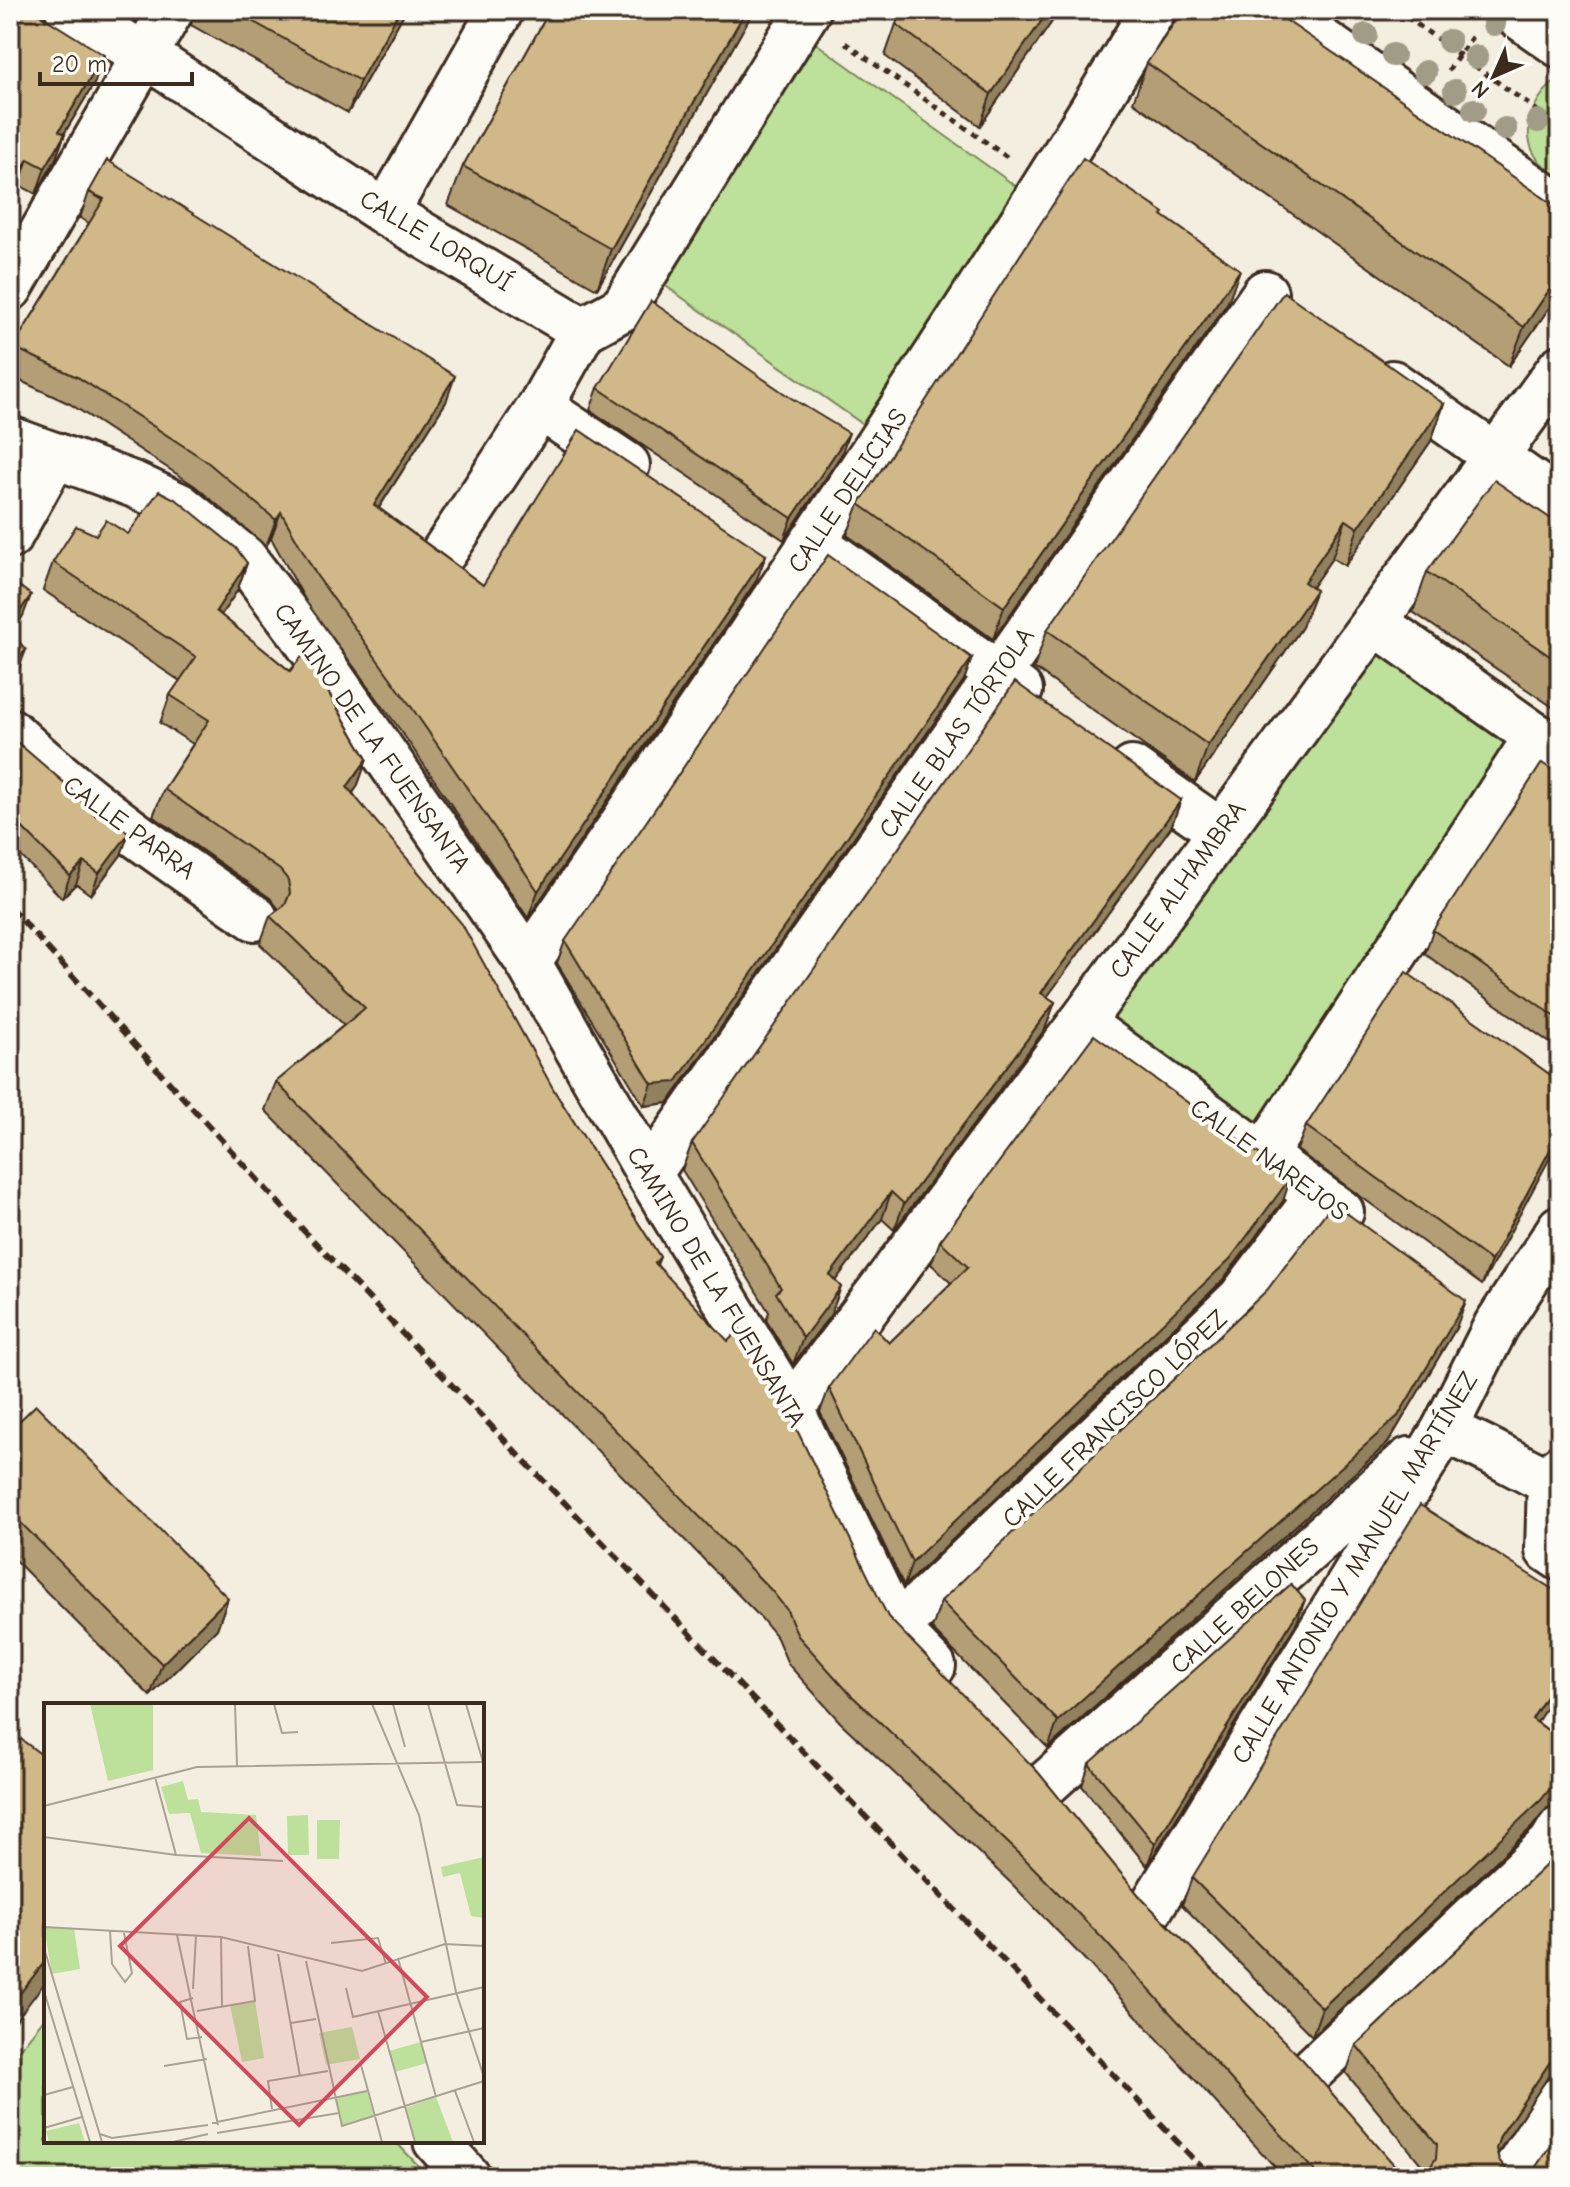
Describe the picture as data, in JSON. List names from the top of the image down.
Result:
{
  "streets": {
    "street": [
      "CALLE LORQUÍ",
      "CALLE DELICIAS",
      "CALLE BLAS TÓRTOLA",
      "CAMINO DE LA FUENSANTA",
      "CALLE PARRA",
      "CALLE ALHAMBRA",
      "CALLE NAREJOS",
      "CALLE FRANCISCO LÓPEZ",
      "CALLE ANTONIO Y MANUEL MARTÍNEZ",
      "CALLE BELONES"
    ]
  },
  "crossings": [
    ["CALLE DELICIAS", "CAMINO DE LA FUENSANTA"],
    ["CALLE BLAS TÓRTOLA", "CAMINO DE LA FUENSANTA"],
    ["CAMINO DE LA FUENSANTA", "CALLE ALHAMBRA"],
    ["CAMINO DE LA FUENSANTA", "CALLE FRANCISCO LÓPEZ"],
    ["CALLE ALHAMBRA", "CALLE NAREJOS"],
    ["CALLE NAREJOS", "CALLE FRANCISCO LÓPEZ"],
    ["CALLE ANTONIO Y MANUEL MARTÍNEZ", "CALLE BELONES"]
  ],
  "scale_bar": "20 m",
  "north": "bottom left"
}
